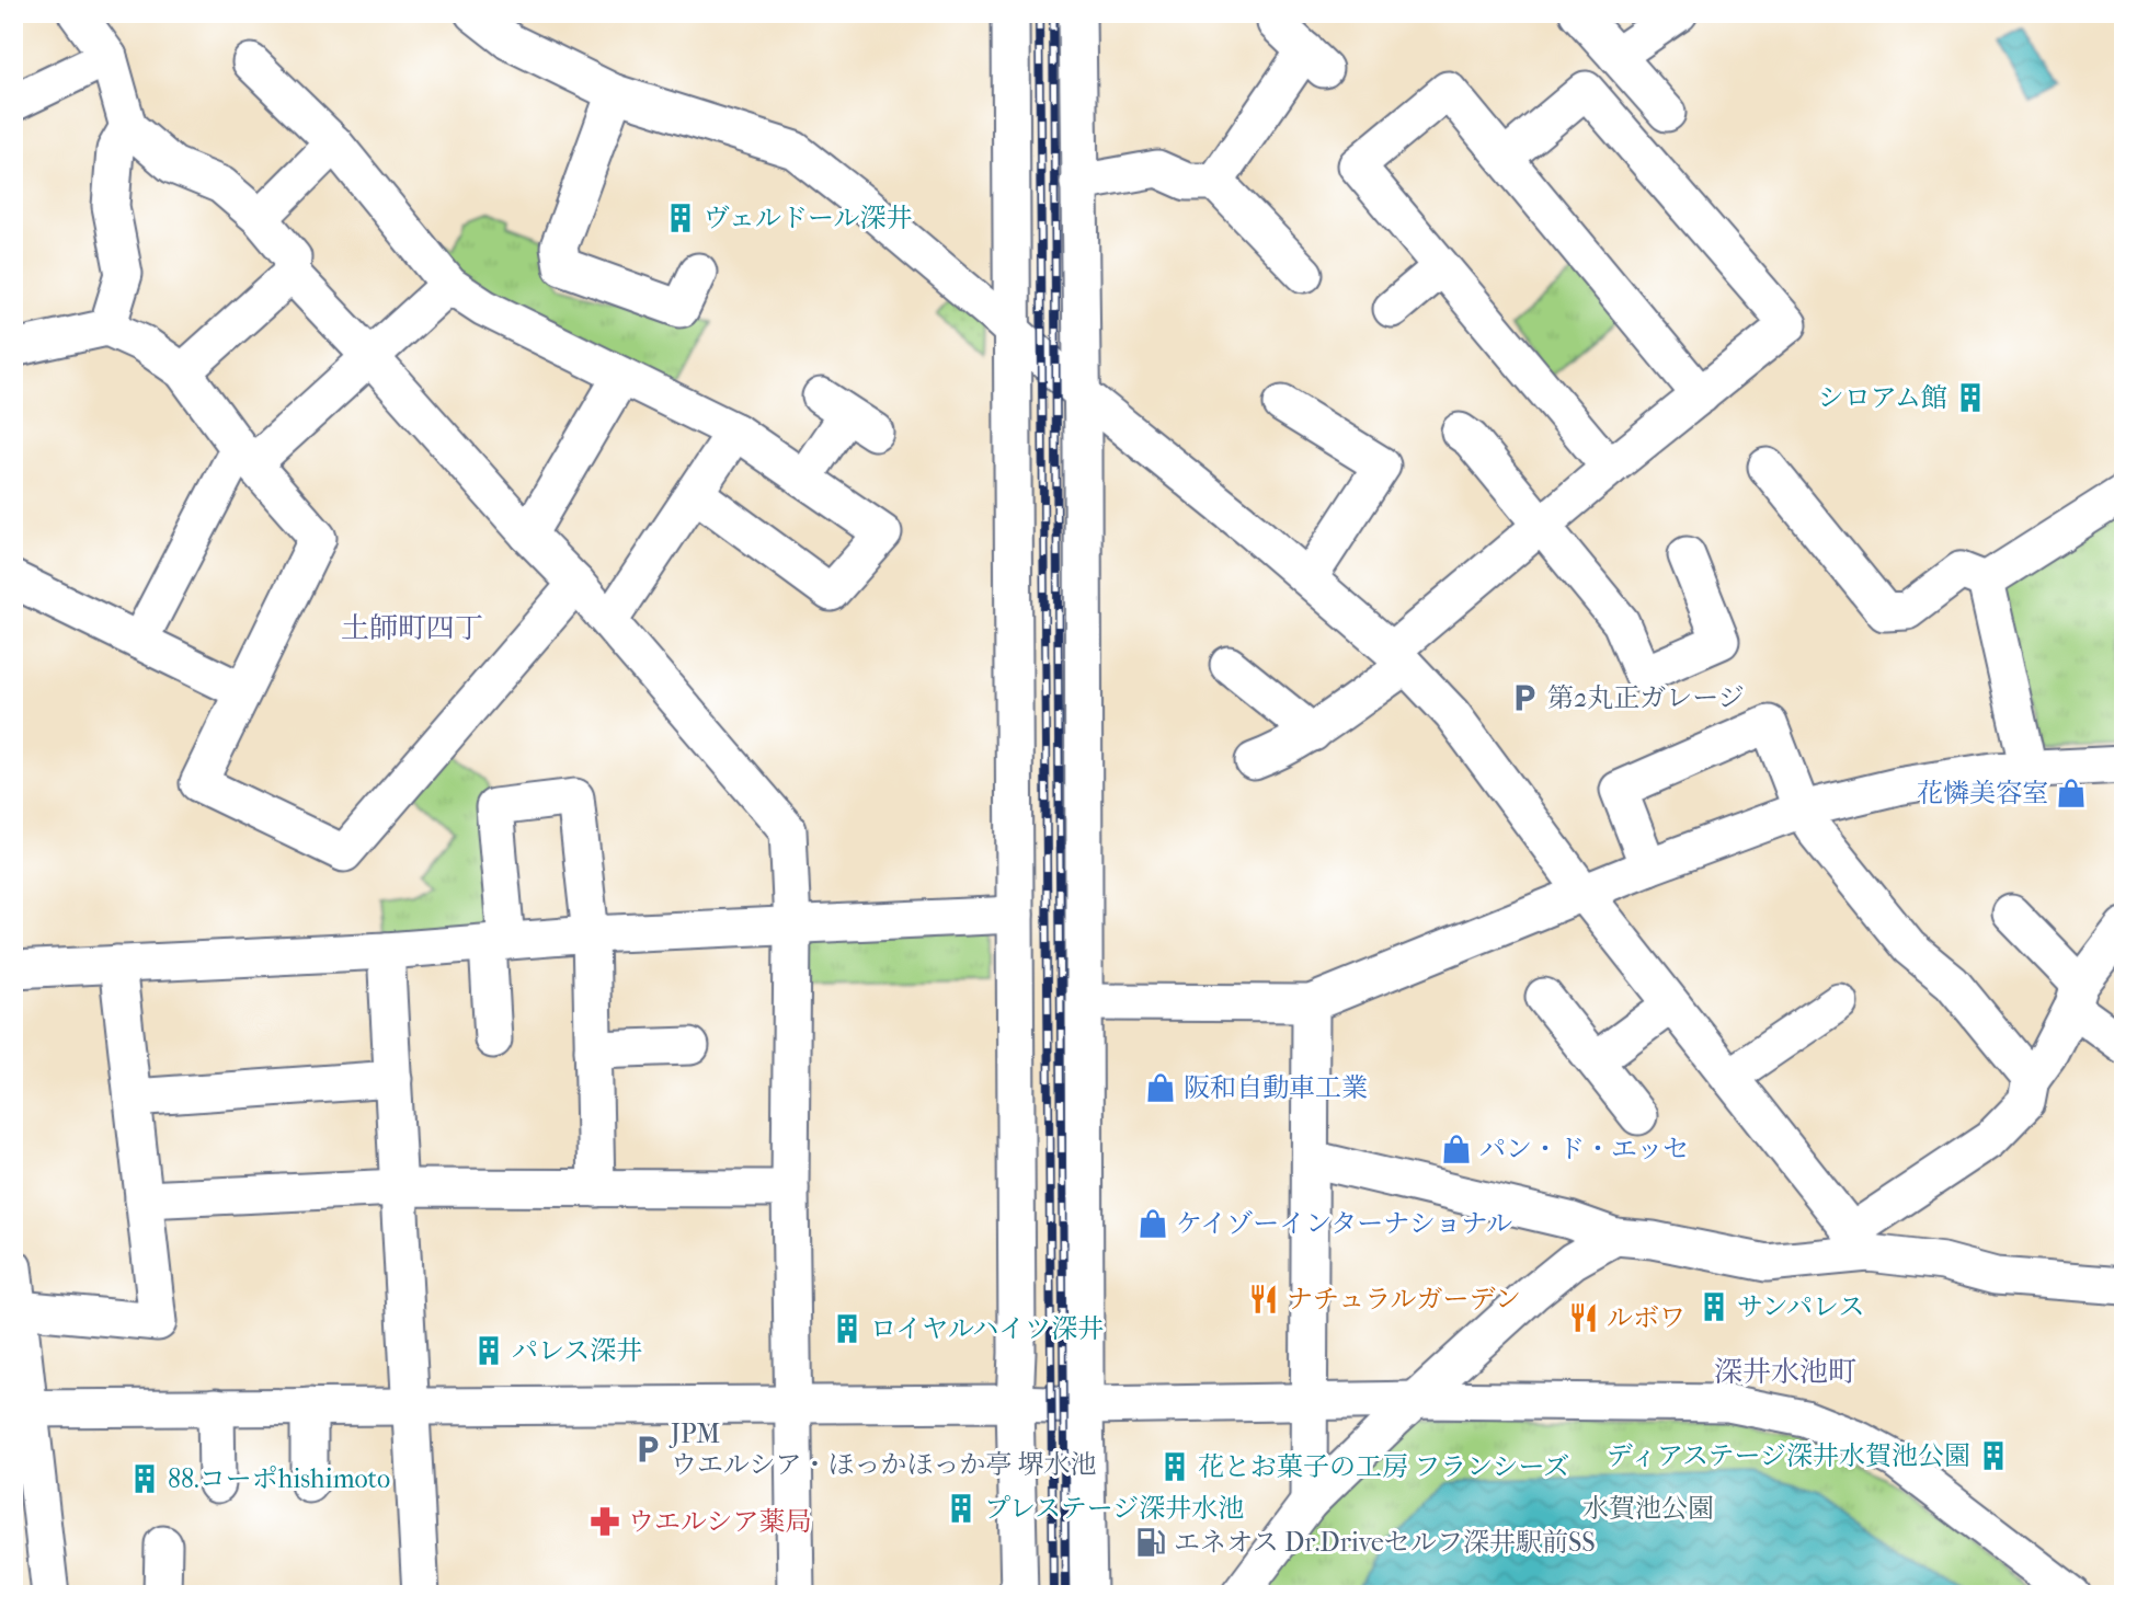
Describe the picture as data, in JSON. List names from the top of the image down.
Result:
{
  "districts": ["土師町四丁", "深井水池町"],
  "parks": ["水賀池公園"],
  "places": {
    "building": [
      "ヴェルドール深井",
      "シロアム館",
      "サンパレス",
      "ロイヤルハイツ深井",
      "パレス深井",
      "ディアステージ深井水賀池公園",
      "花とお菓子の工房 フランシーズ",
      "88.コーポhishimoto",
      "プレステージ深井水池"
    ],
    "parking": ["第2丸正ガレージ", "JPM ウエルシア・ほっかほっか亭 堺水池"],
    "shop": [
      "花憐美容室",
      "阪和自動車工業",
      "パン・ド・エッセ",
      "ケイゾーインターナショナル"
    ],
    "restaurant": ["ナチュラルガーデン", "ルボワ"],
    "pharmacy": ["ウエルシア薬局"],
    "fuel station": ["エネオス Dr.Driveセルフ深井駅前SS"]
  }
}
